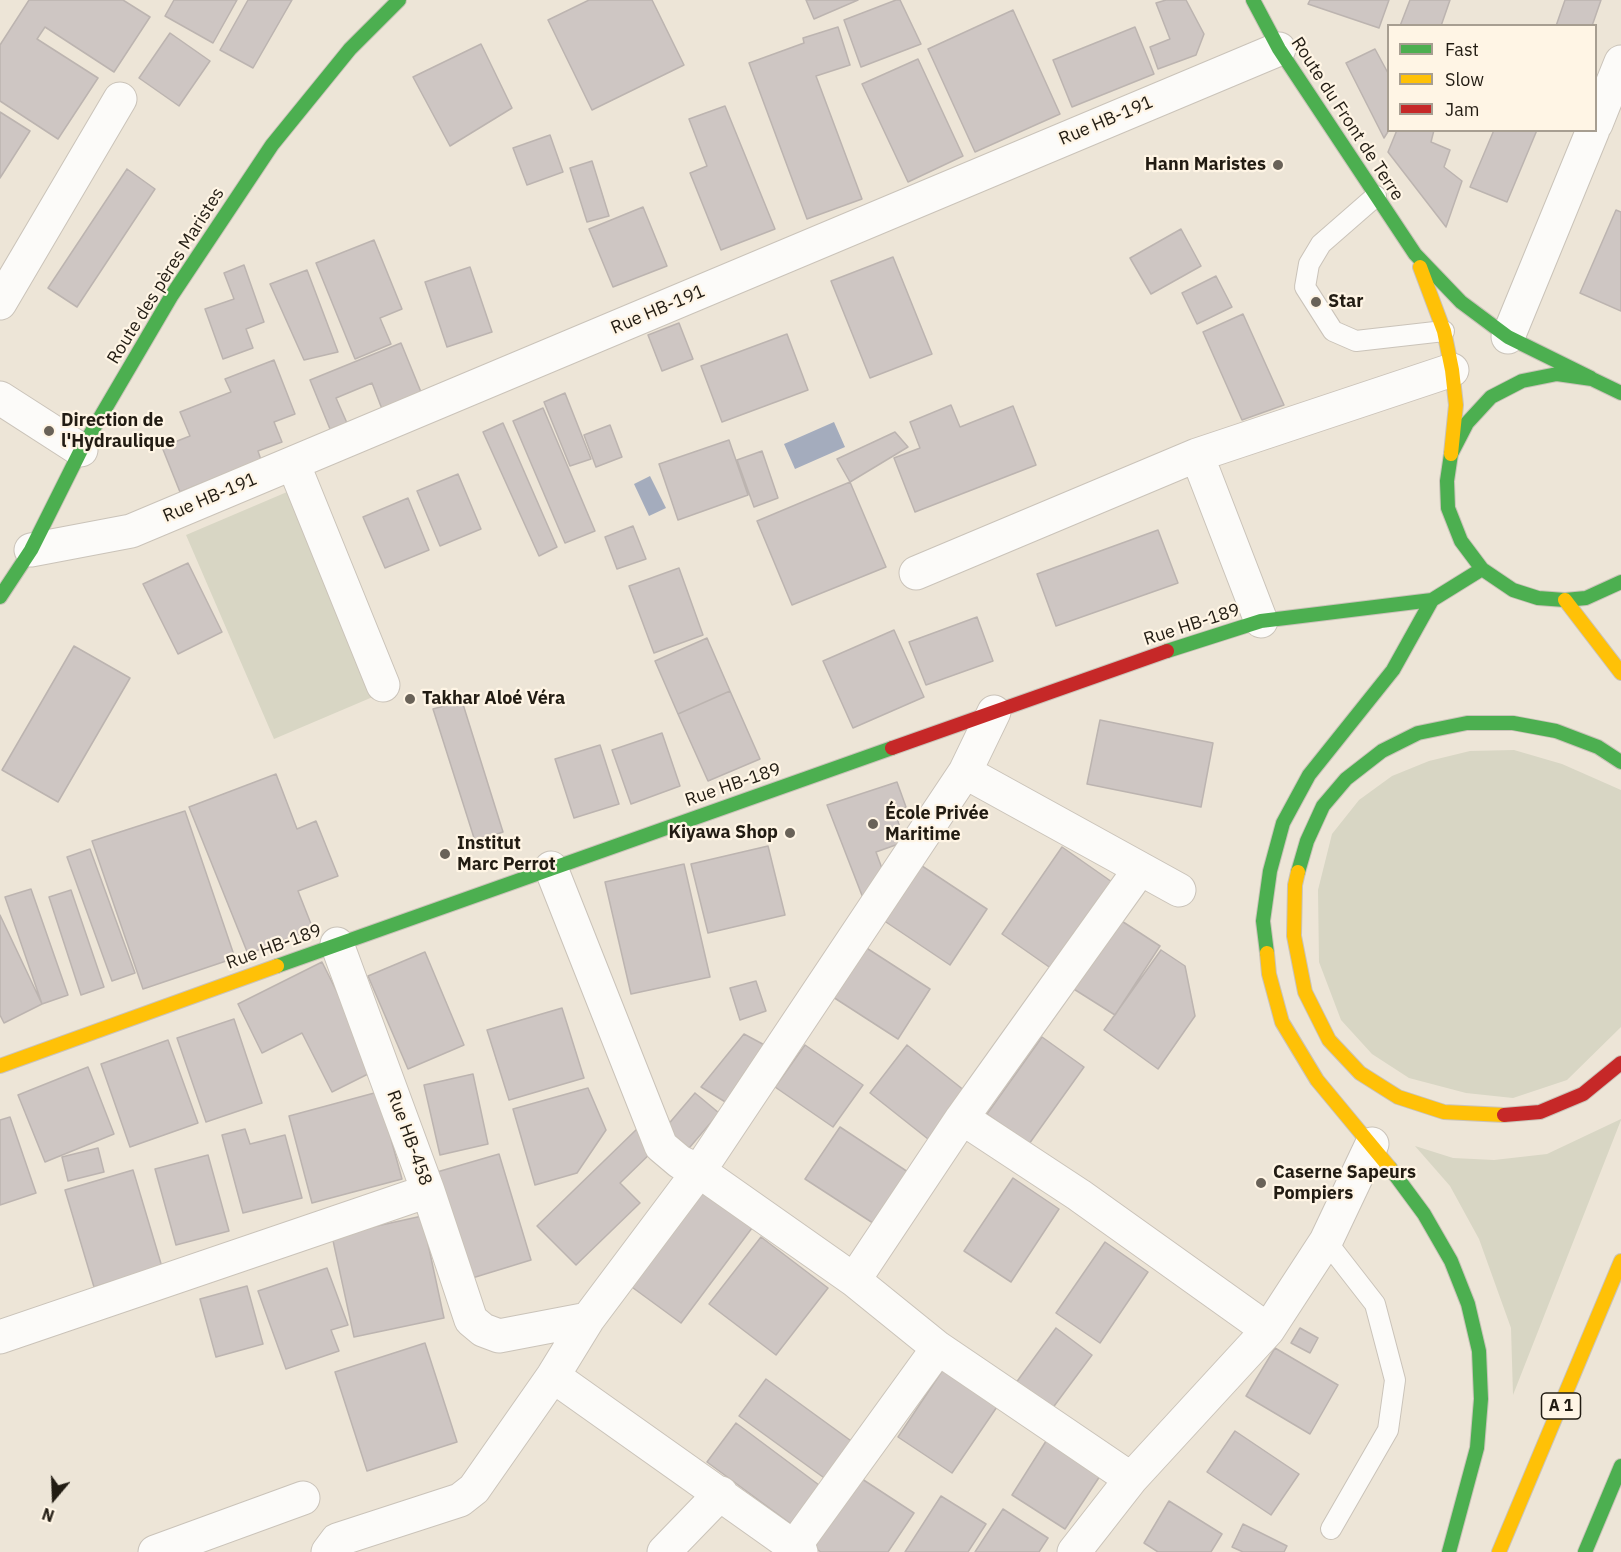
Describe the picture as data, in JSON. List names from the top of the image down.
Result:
{
  "streets": {
    "main road": [
      "Route du Front de Terre",
      "Route des pères Maristes",
      "Rue HB-189",
      "A 1"
    ],
    "street": ["Rue HB-191", "Rue HB-458"]
  },
  "crossings": [
    ["Route du Front de Terre", "Rue HB-191"],
    ["Rue HB-191", "Route des pères Maristes"],
    ["Rue HB-189", "Rue HB-458"]
  ],
  "places": [
    "Hann Maristes",
    "Star",
    "Direction de l'Hydraulique",
    "Takhar Aloé Véra",
    "École Privée Maritime",
    "Kiyawa Shop",
    "Institut Marc Perrot",
    "Caserne Sapeurs Pompiers"
  ],
  "legend": ["Fast", "Slow", "Jam"],
  "north": "bottom"
}
